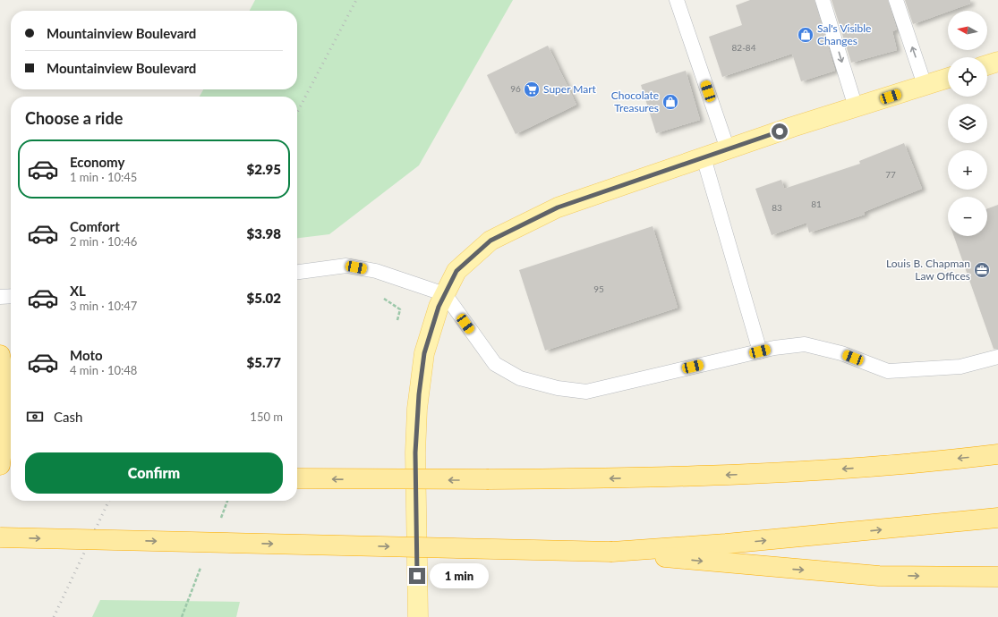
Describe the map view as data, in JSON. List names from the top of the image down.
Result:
{
  "places": {
    "shop": ["Sal's Visible Changes", "Chocolate Treasures"],
    "supermarket": ["Super Mart"],
    "office": ["Louis B. Chapman Law Offices"]
  },
  "house_numbers": [
    "82-84",
    "96",
    "77",
    "81",
    "83",
    "95"
  ],
  "north": "left",
  "page": {
    "map_buttons": ["+", "−"],
    "banner": ["Mountainview Boulevard", "Mountainview Boulevard"],
    "heading": "Choose a ride",
    "list": [
      {
        "name": "Economy",
        "note": "1 min · 10:45",
        "value": "$2.95"
      },
      {
        "name": "Comfort",
        "note": "2 min · 10:46",
        "value": "$3.98"
      },
      {
        "name": "XL",
        "note": "3 min · 10:47",
        "value": "$5.02"
      },
      {
        "name": "Moto",
        "note": "4 min · 10:48",
        "value": "$5.77"
      }
    ],
    "pay": ["Cash", "150 m"],
    "buttons": "Confirm",
    "bubble": "1 min"
  }
}
